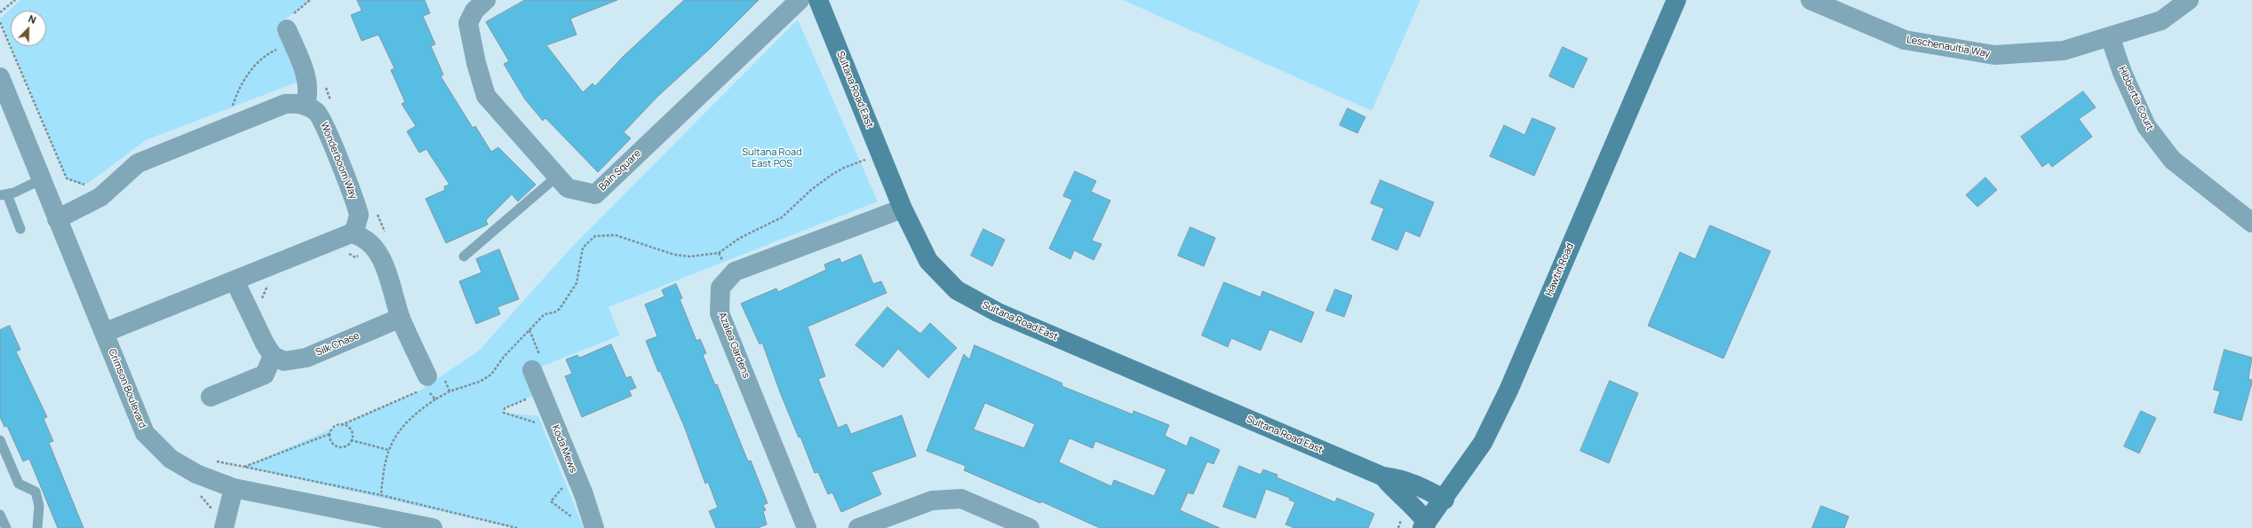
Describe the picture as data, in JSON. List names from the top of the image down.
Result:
{
  "streets": {
    "street": [
      "Leschenaultia Way",
      "Sultana Road East",
      "Hibbertia Court",
      "Wonderboom Way",
      "Bain Square",
      "Hawtin Road",
      "Silk Chase",
      "Azalea Gardens",
      "Crimson Boulevard",
      "Koda Mews"
    ]
  },
  "crossings": [
    ["Leschenaultia Way", "Hibbertia Court"],
    ["Sultana Road East", "Hawtin Road"],
    ["Sultana Road East", "Azalea Gardens"],
    ["Wonderboom Way", "Crimson Boulevard"]
  ],
  "parks": ["Sultana Road East POS"],
  "north": "top right"
}
